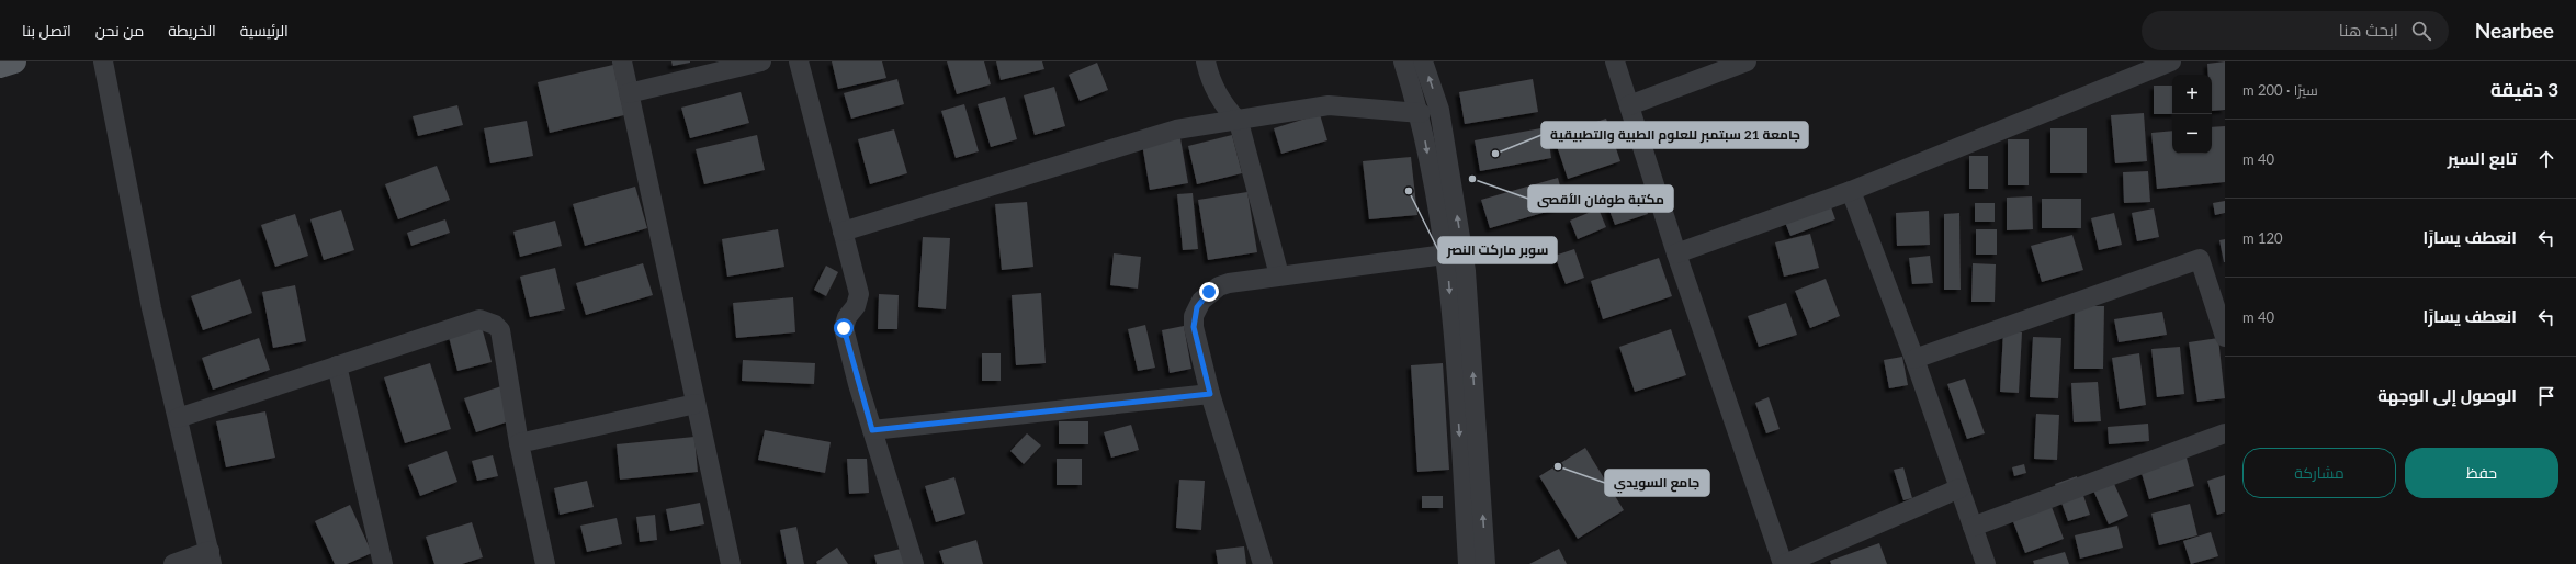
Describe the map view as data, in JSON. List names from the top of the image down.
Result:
{
  "places": [
    "جامعة 21 سبتمبر للعلوم الطبية والتطبيقية",
    "مكتبة طوفان الأقصى",
    "سوبر ماركت النصر",
    "جامع السويدي"
  ],
  "page": {
    "header": "Nearbee",
    "search": "ابحث هنا",
    "nav": [
      "الرئيسية",
      "الخريطة",
      "من نحن",
      "اتصل بنا"
    ],
    "heading": ["3 دقيقة", "سيرًا · 200 m"],
    "map_buttons": ["+", "−"],
    "list": [
      ["تابع السير", "40 m"],
      ["انعطف يسارًا", "120 m"],
      ["انعطف يسارًا", "40 m"],
      "الوصول إلى الوجهة"
    ],
    "buttons": ["حفظ", "مشاركة"]
  }
}
